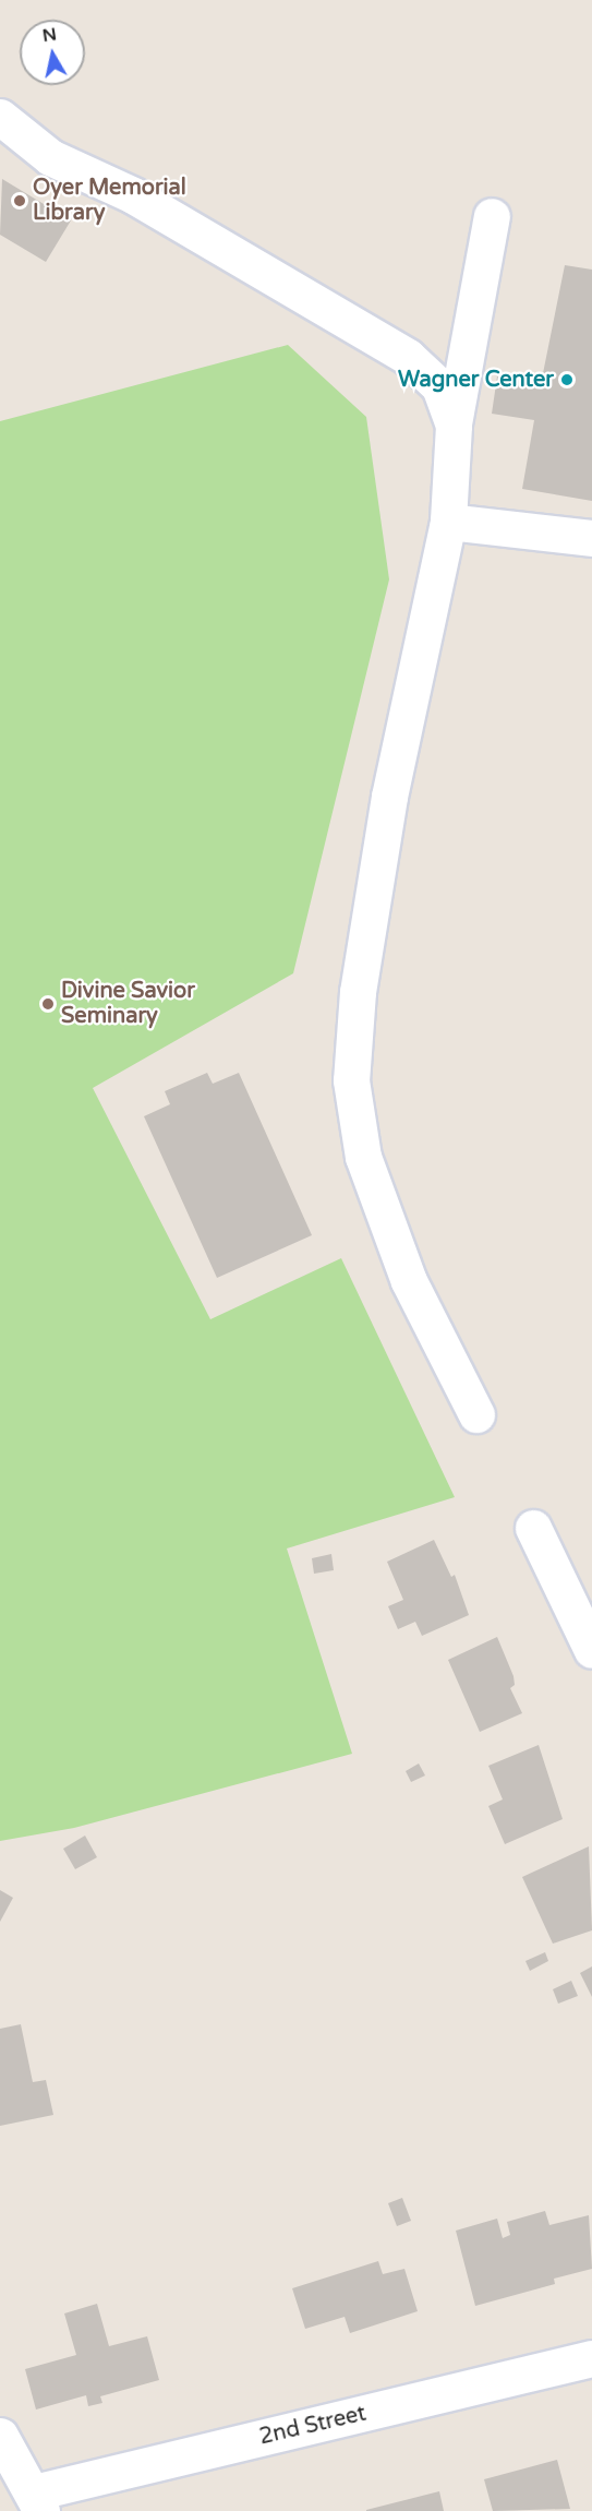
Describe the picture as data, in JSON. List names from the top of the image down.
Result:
{
  "streets": {
    "street": ["2nd Street"]
  },
  "places": ["Oyer Memorial Library", "Wagner Center", "Divine Savior Seminary"],
  "north": "top"
}
